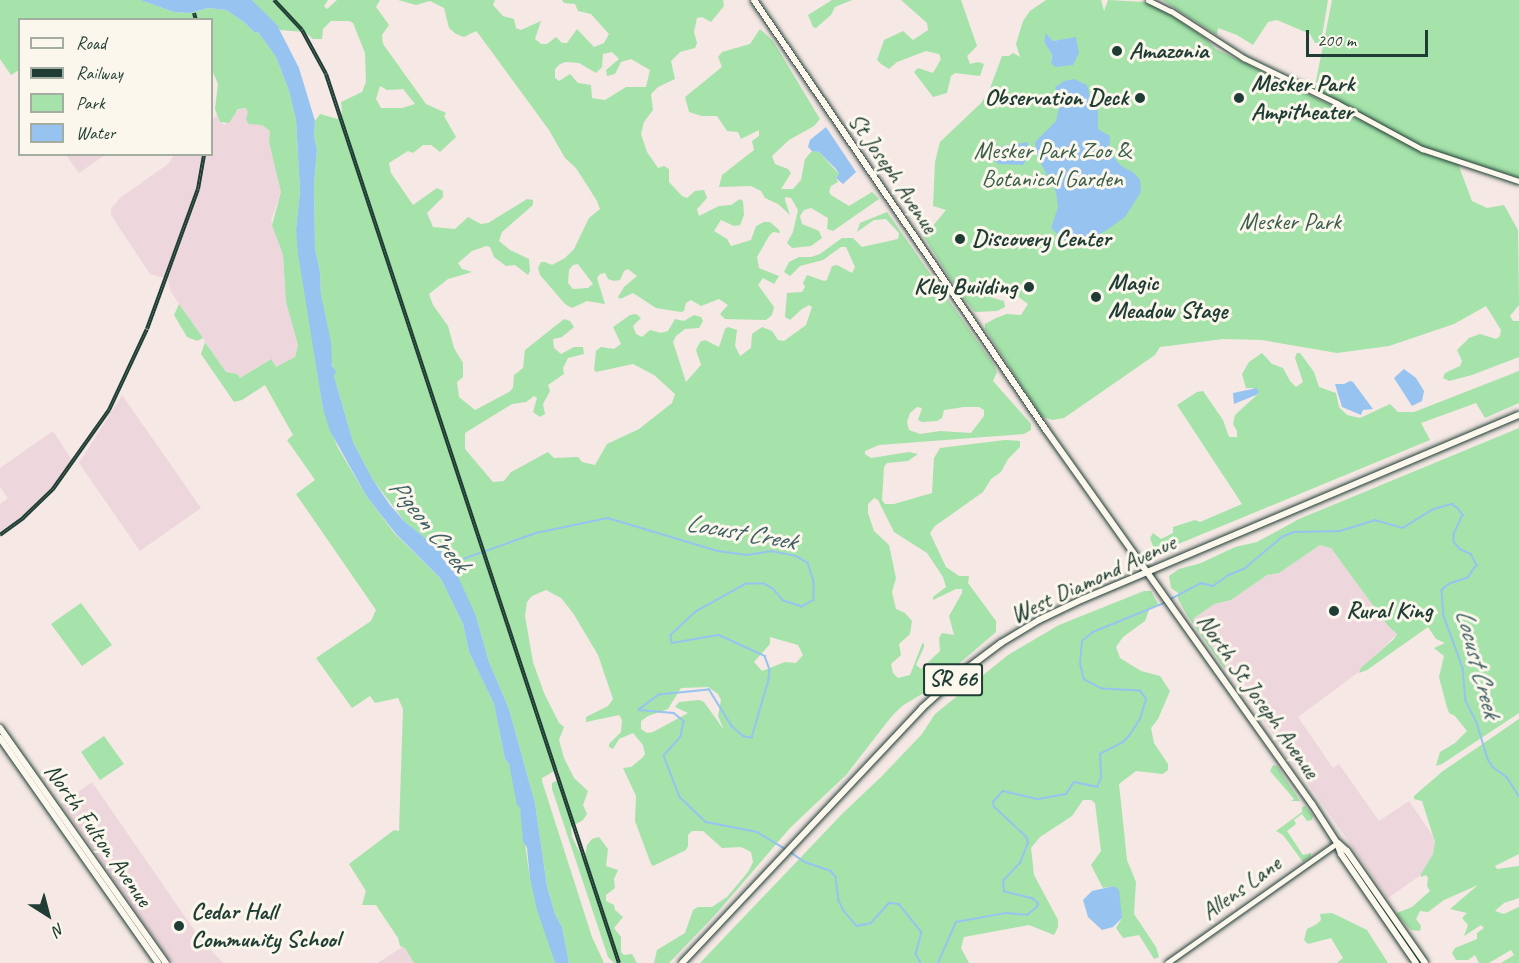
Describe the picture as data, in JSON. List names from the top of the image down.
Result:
{
  "streets": {
    "main road": [
      "St Joseph Avenue",
      "West Diamond Avenue",
      "SR 66",
      "North St Joseph Avenue",
      "North Fulton Avenue"
    ],
    "street": ["Allens Lane"]
  },
  "crossings": [
    ["St Joseph Avenue", "West Diamond Avenue"],
    ["St Joseph Avenue", "North St Joseph Avenue"],
    ["West Diamond Avenue", "North St Joseph Avenue"],
    ["North St Joseph Avenue", "Allens Lane"]
  ],
  "water": ["Pigeon Creek", "Locust Creek"],
  "parks": ["Mesker Park Zoo & Botanical Garden", "Mesker Park"],
  "places": [
    "Amazonia",
    "Observation Deck",
    "Mesker Park Ampitheater",
    "Discovery Center",
    "Kley Building",
    "Magic Meadow Stage",
    "Rural King",
    "Cedar Hall Community School"
  ],
  "legend": [
    "Road",
    "Railway",
    "Park",
    "Water"
  ],
  "scale_bar": "200 m",
  "north": "bottom right"
}
